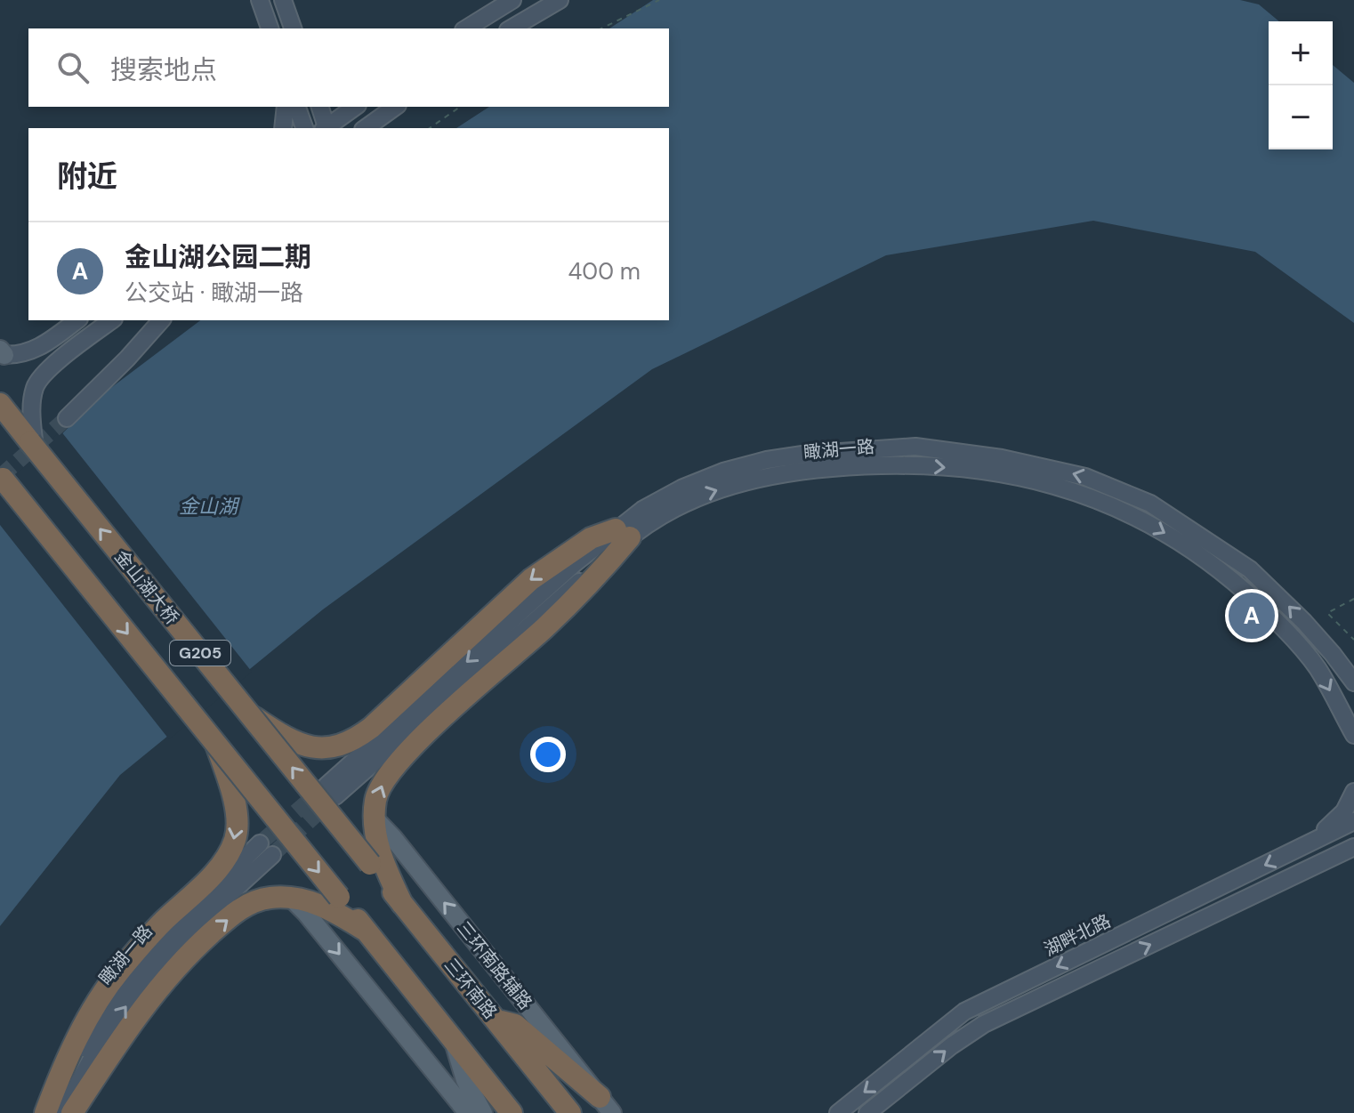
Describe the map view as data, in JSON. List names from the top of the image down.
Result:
{
  "streets": {
    "highway": ["金山湖大桥", "G205", "三环南路"],
    "main road": ["三环南路辅路"],
    "street": ["瞰湖一路", "湖畔北路"]
  },
  "crossings": [
    ["金山湖大桥", "G205"],
    ["金山湖大桥", "三环南路"]
  ],
  "water": ["金山湖"],
  "page": {
    "map_buttons": ["+", "−"],
    "search": "搜索地点",
    "heading": "附近",
    "list": [
      {
        "mark": "A",
        "name": "金山湖公园二期",
        "note": "公交站 · 瞰湖一路",
        "value": "400 m"
      }
    ],
    "pins": "A"
  }
}
